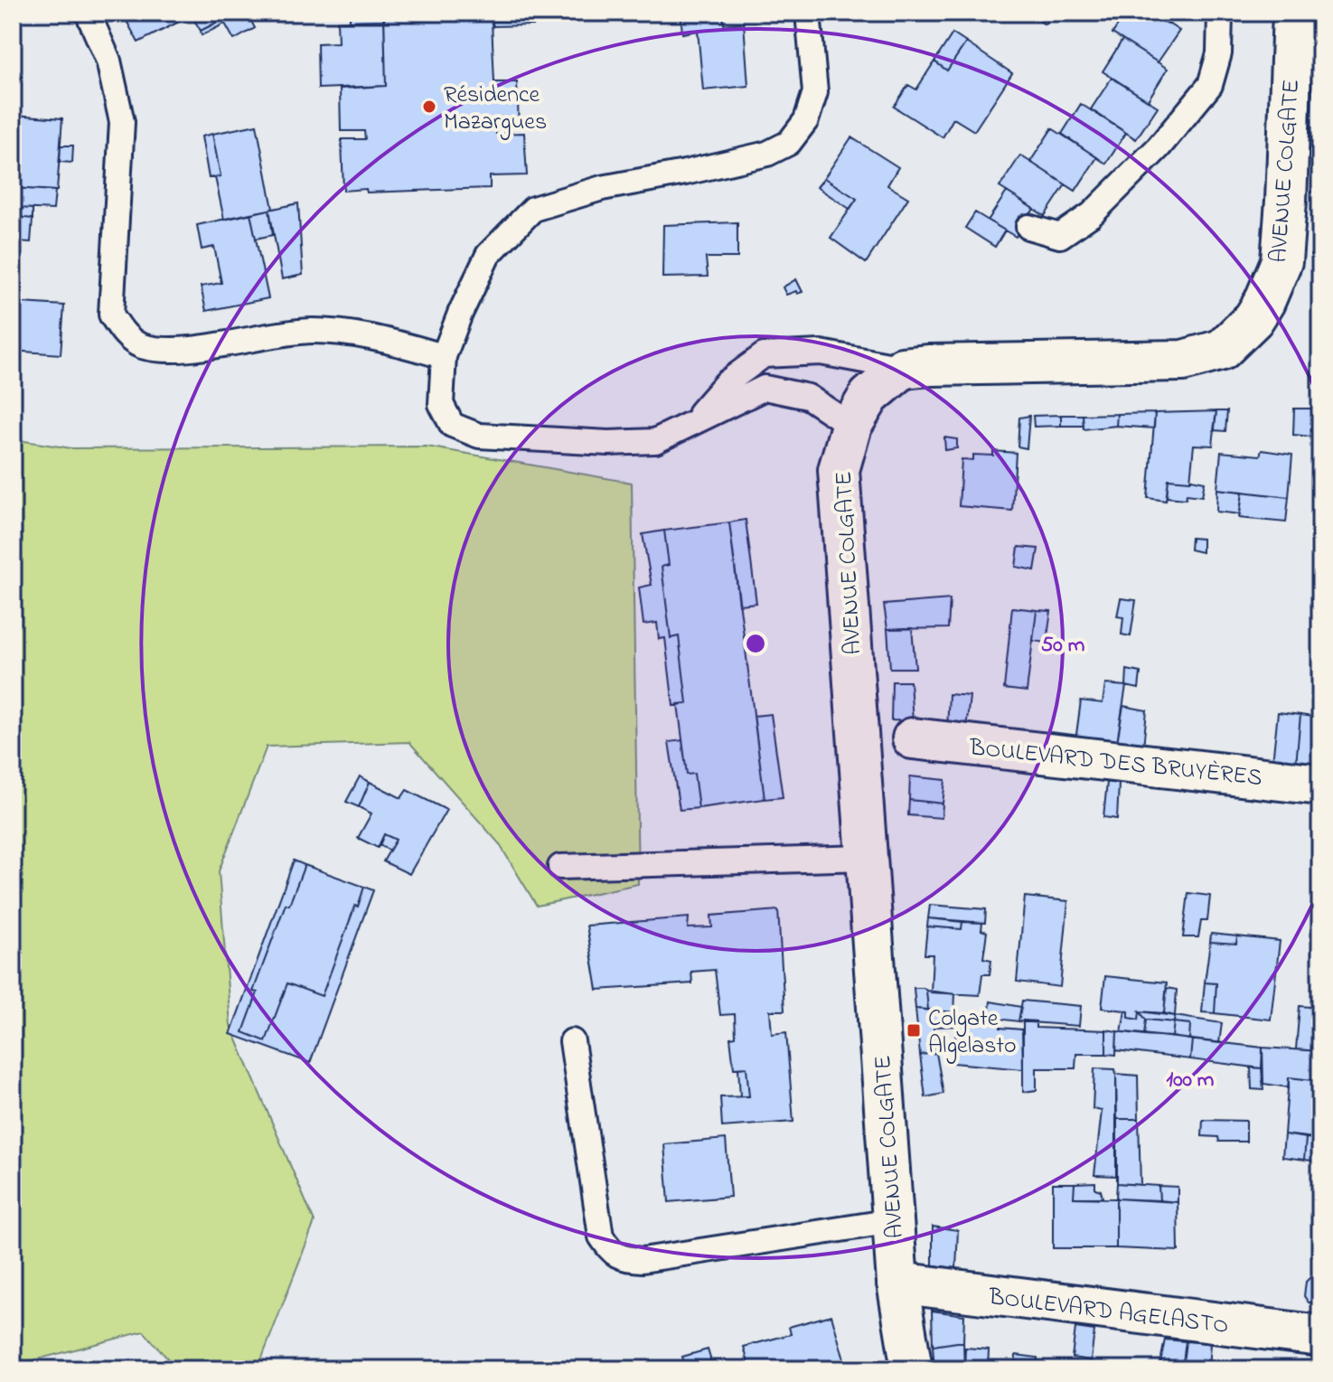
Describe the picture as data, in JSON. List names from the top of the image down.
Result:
{
  "streets": {
    "street": ["AVENUE COLGATE", "BOULEVARD DES BRUYÈRES", "BOULEVARD AGELASTO"]
  },
  "crossings": [
    ["AVENUE COLGATE", "BOULEVARD AGELASTO"]
  ],
  "places": {
    "other": ["Résidence Mazargues"],
    "transit": ["Colgate Algelasto"]
  },
  "rings": ["50 m", "100 m"]
}
